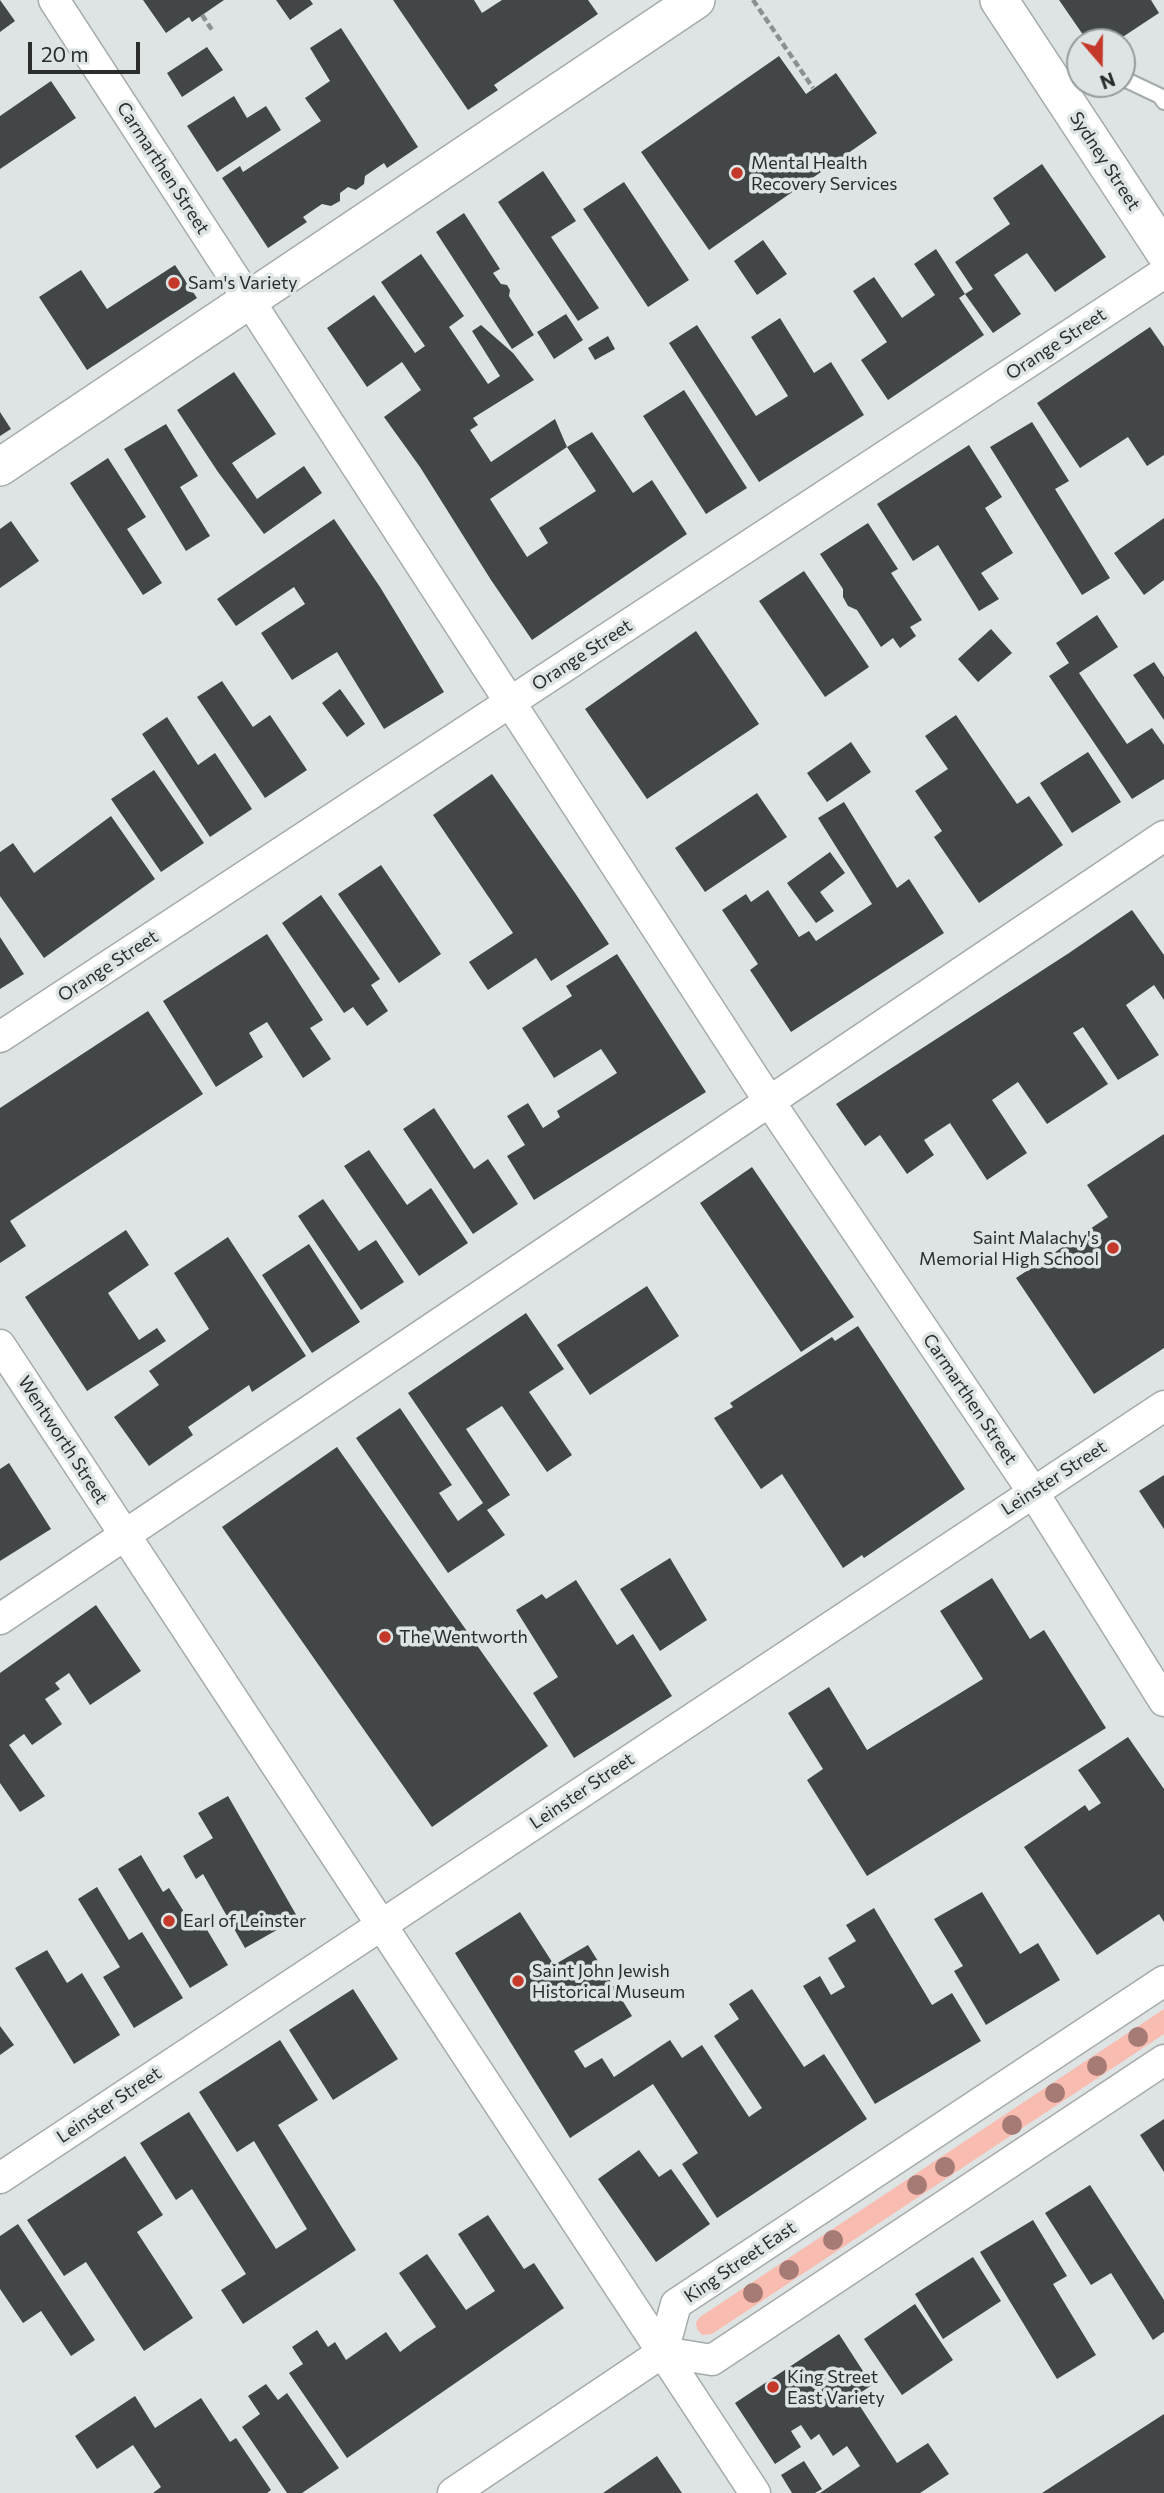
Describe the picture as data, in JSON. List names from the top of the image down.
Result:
{
  "streets": {
    "street": [
      "Sydney Street",
      "Carmarthen Street",
      "Orange Street",
      "Wentworth Street",
      "Leinster Street",
      "King Street East"
    ]
  },
  "crossings": [
    ["Carmarthen Street", "Orange Street"],
    ["Carmarthen Street", "Leinster Street"],
    ["Wentworth Street", "Leinster Street"],
    ["Wentworth Street", "King Street East"]
  ],
  "places": [
    "Mental Health Recovery Services",
    "Sam's Variety",
    "Saint Malachy's Memorial High School",
    "The Wentworth",
    "Earl of Leinster",
    "Saint John Jewish Historical Museum",
    "King Street East Variety"
  ],
  "scale_bar": "20 m",
  "north": "bottom"
}
